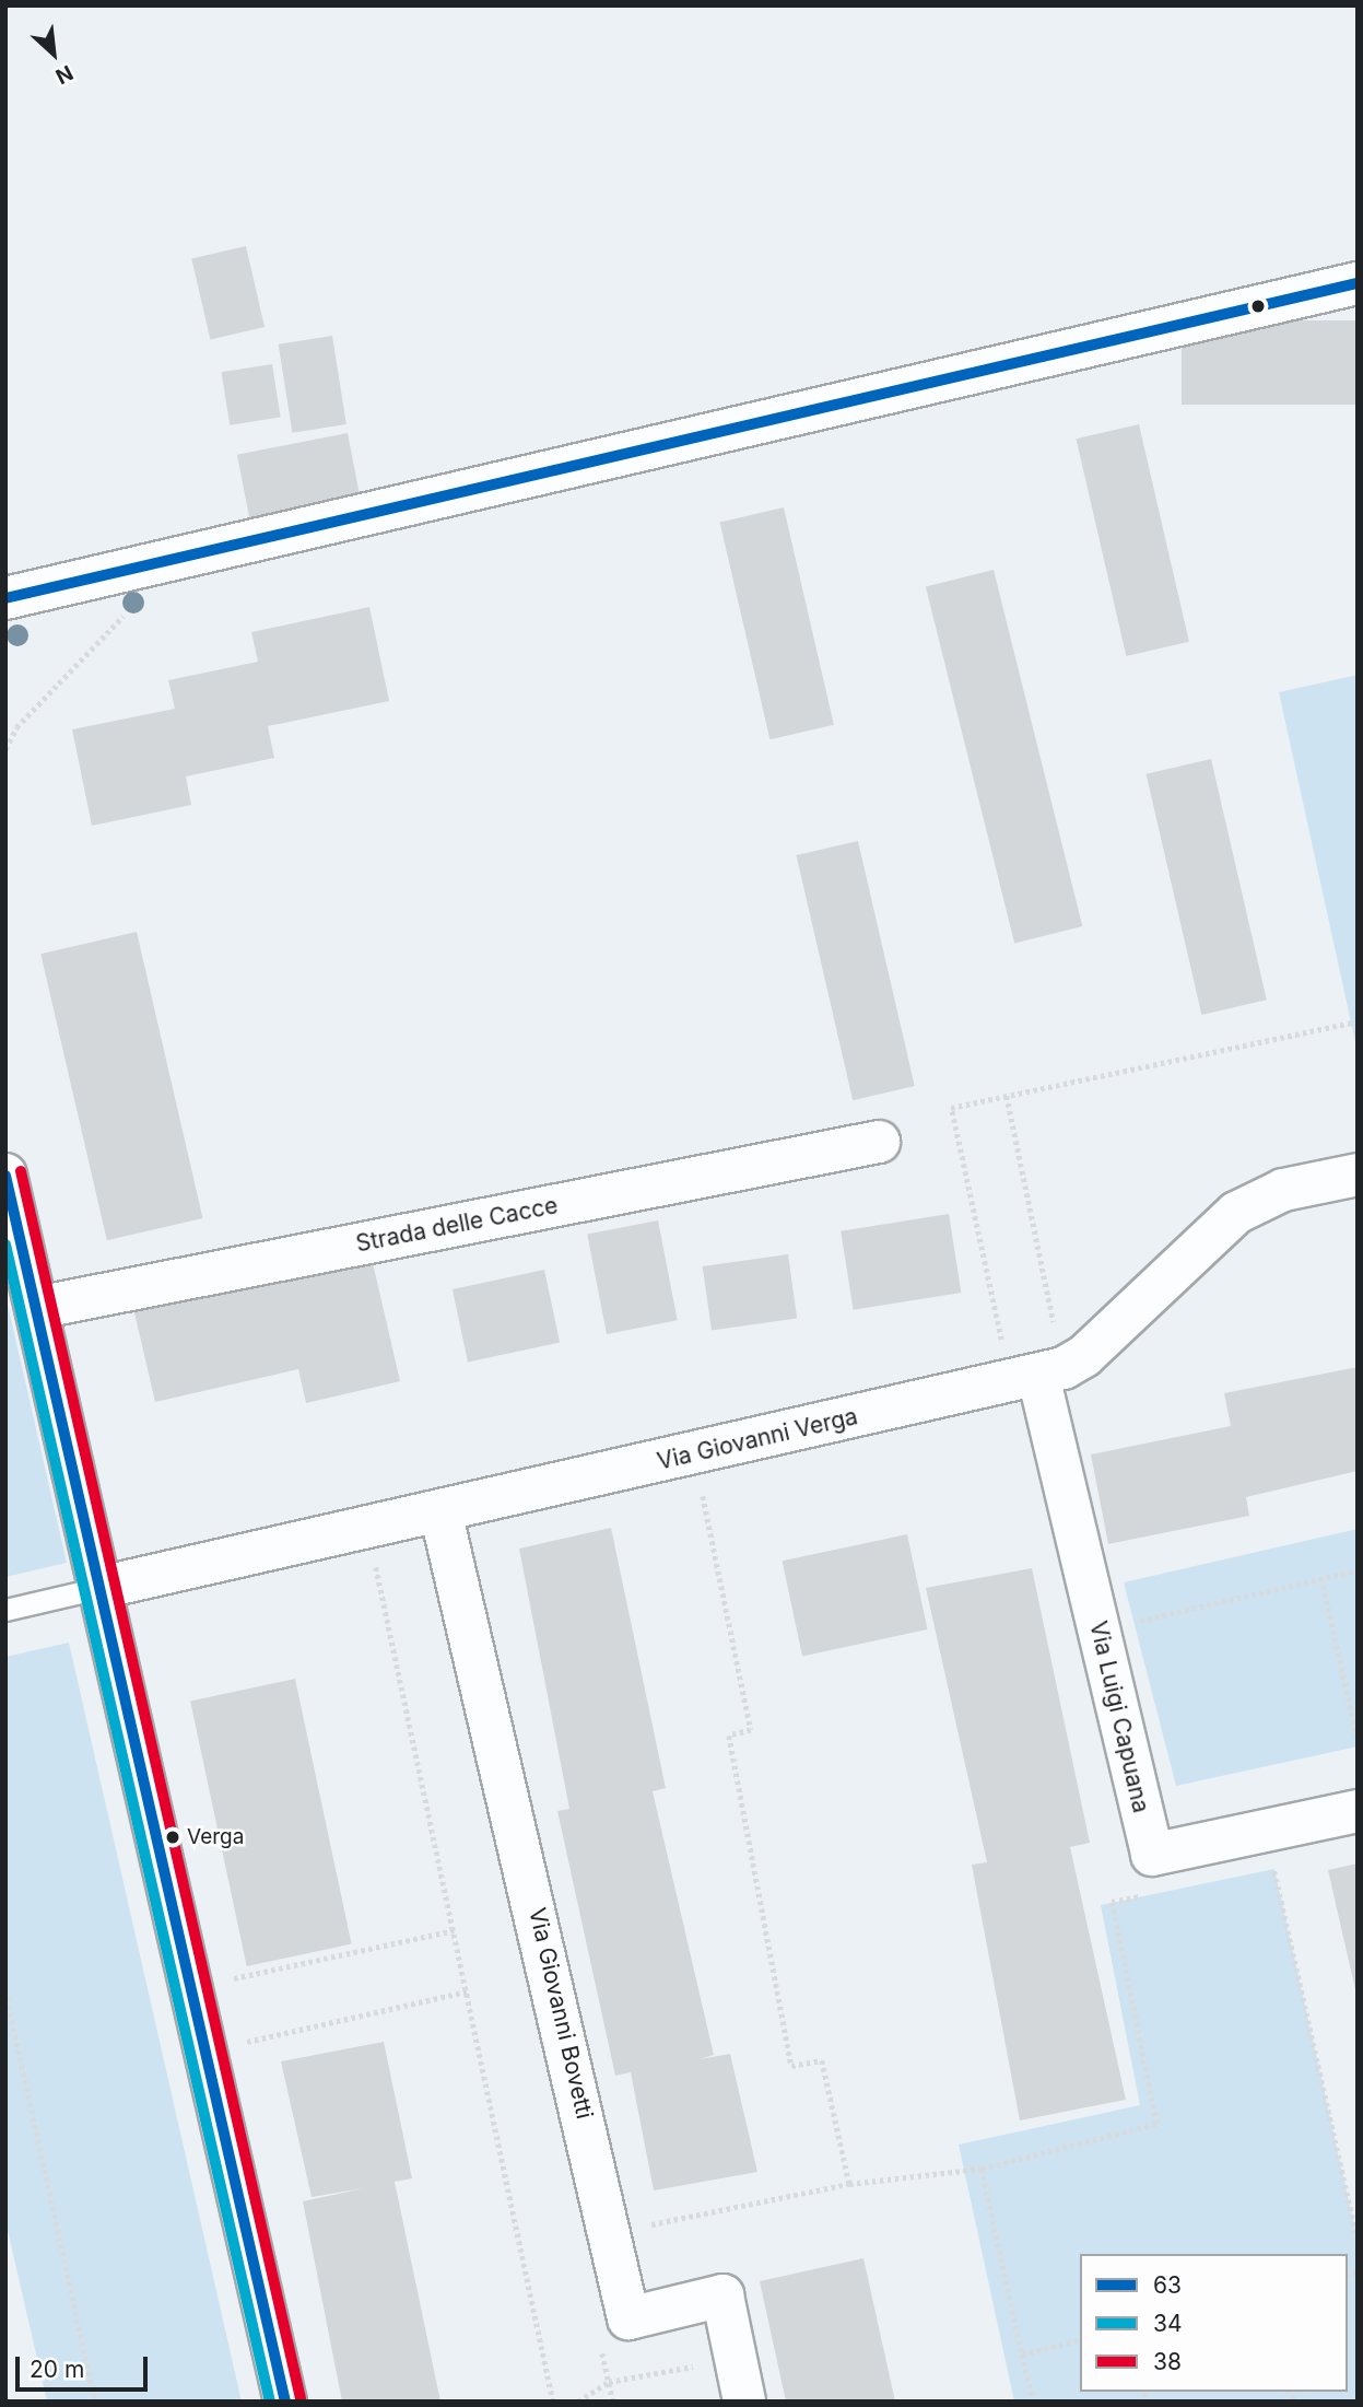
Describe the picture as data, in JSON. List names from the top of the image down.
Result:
{
  "streets": {
    "street": [
      "Strada delle Cacce",
      "Via Giovanni Verga",
      "Via Luigi Capuana",
      "Via Giovanni Bovetti"
    ]
  },
  "crossings": [
    ["Via Giovanni Verga", "Via Luigi Capuana"],
    ["Via Giovanni Verga", "Via Giovanni Bovetti"]
  ],
  "places": ["Verga"],
  "lines": ["transit line 63", "transit line 38", "transit line 34"],
  "legend": ["63", "34", "38"],
  "scale_bar": "20 m",
  "north": "bottom right"
}
